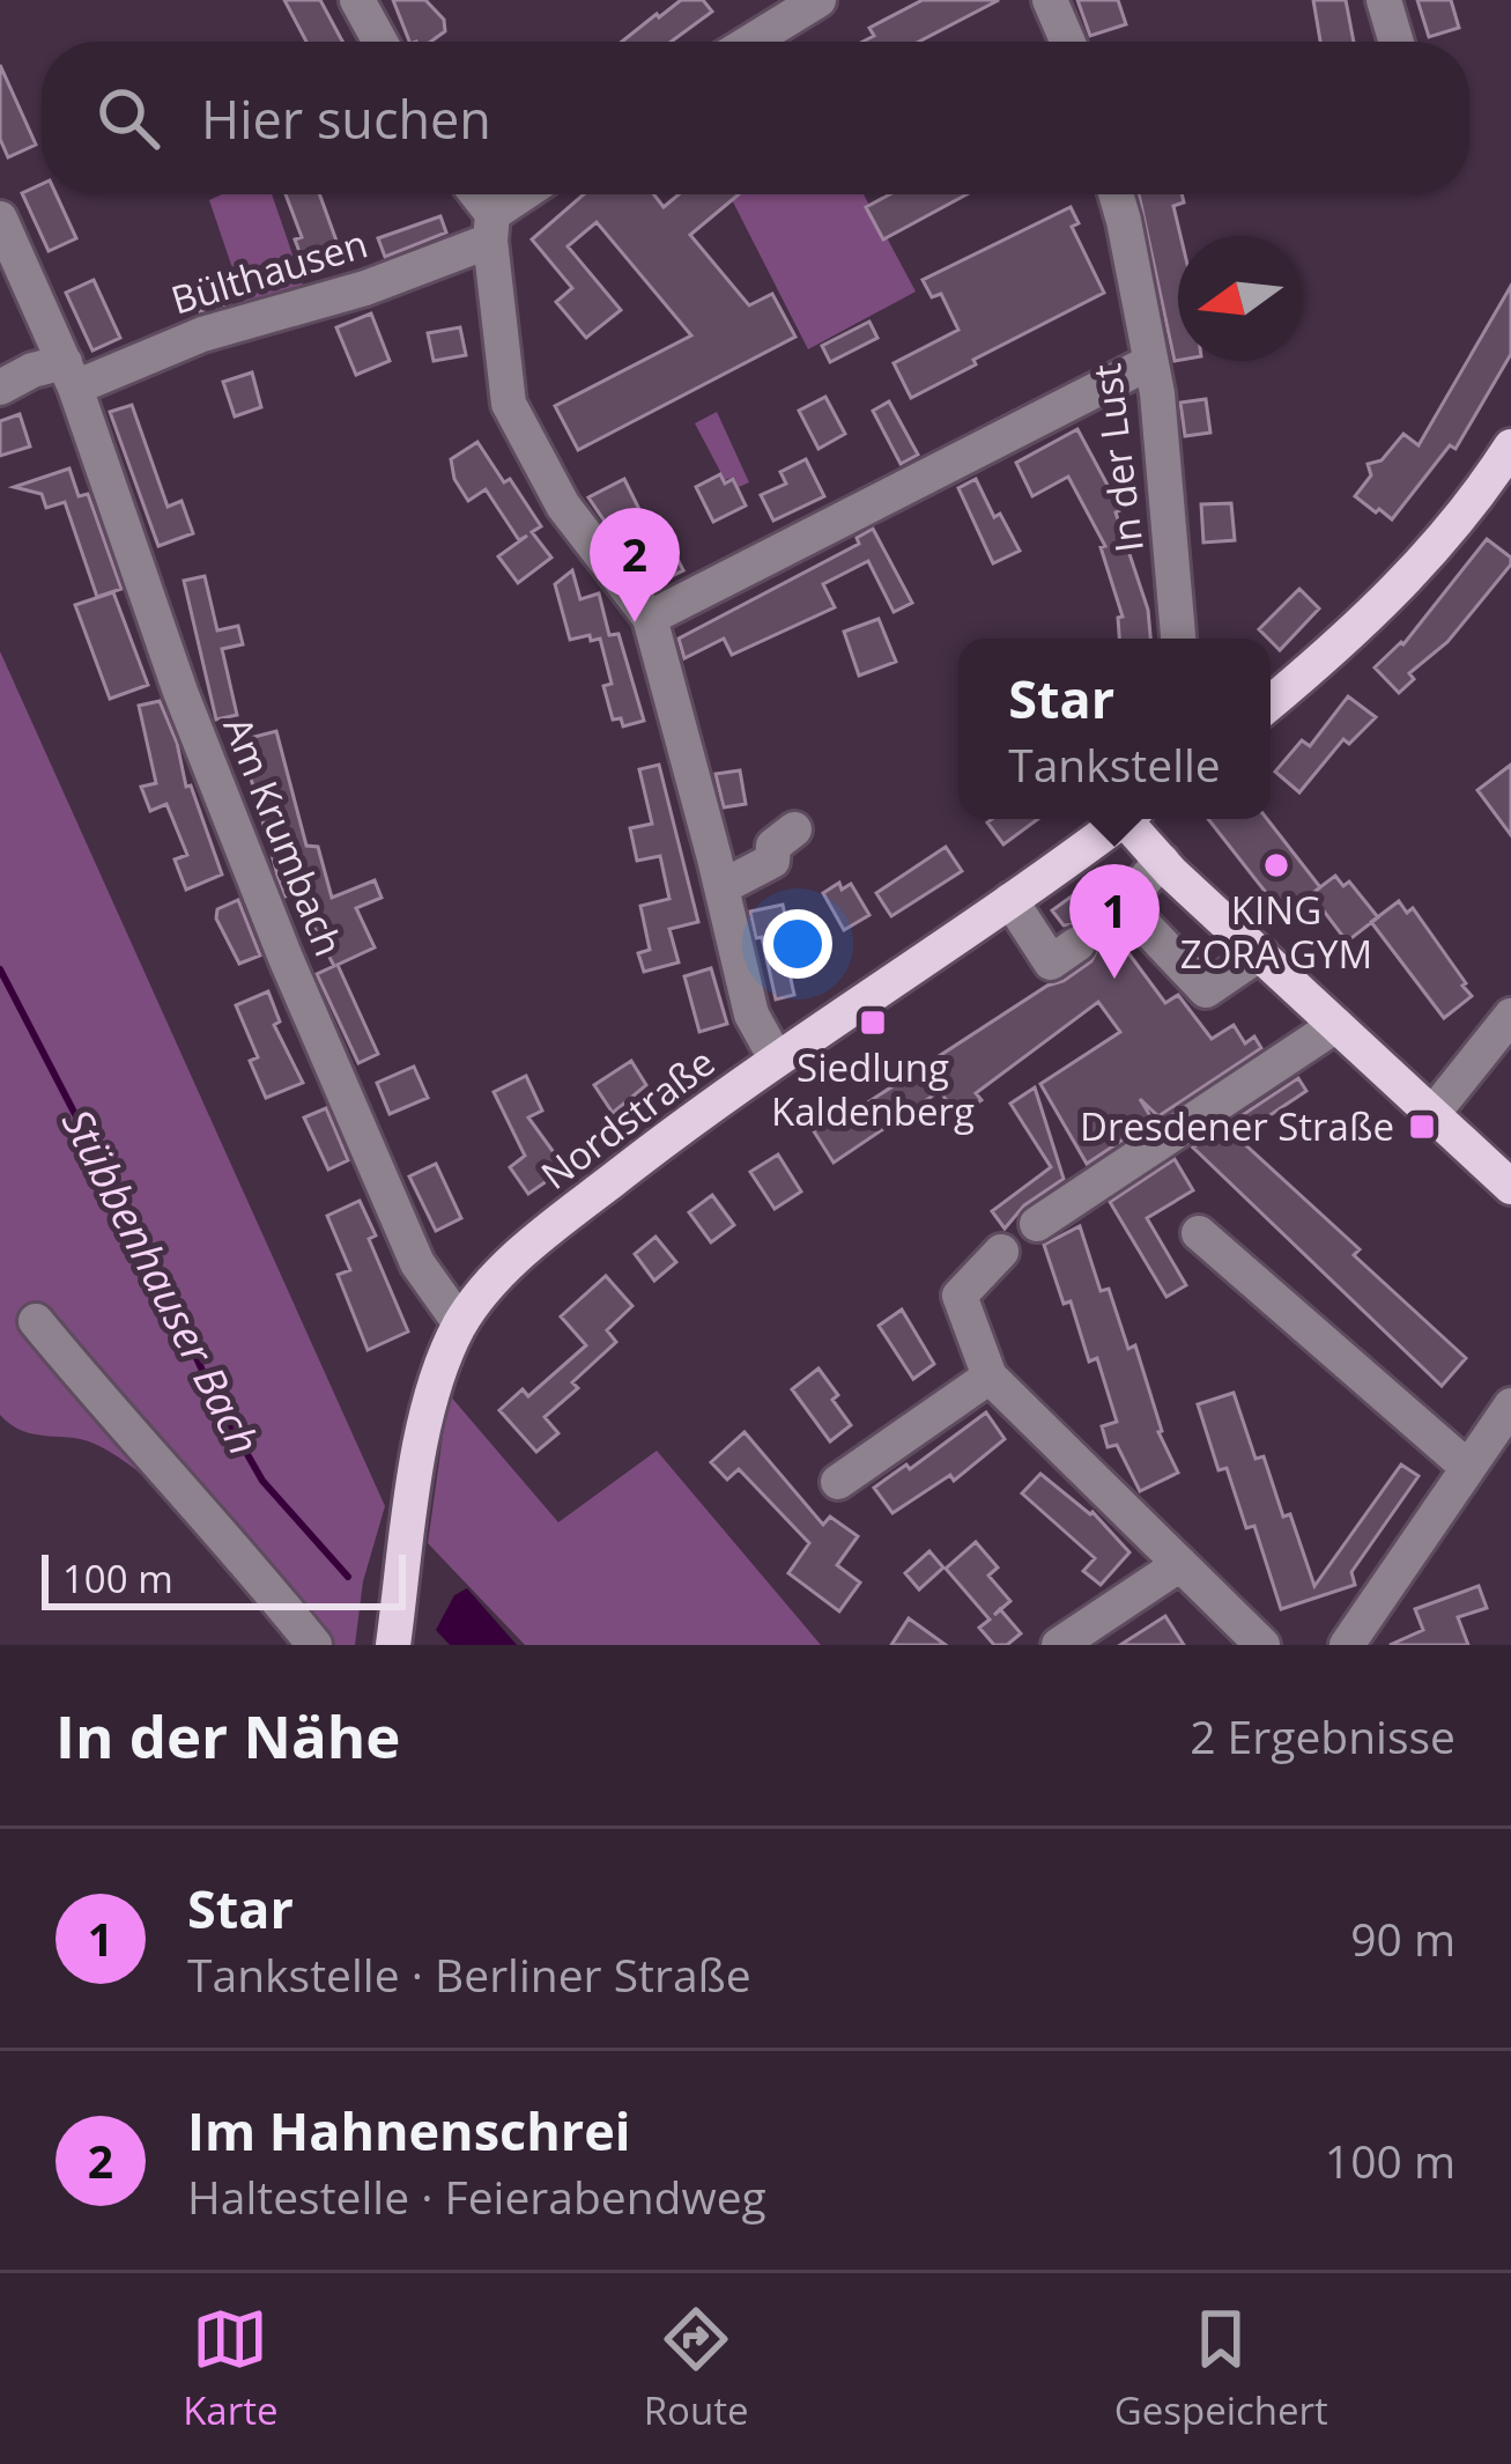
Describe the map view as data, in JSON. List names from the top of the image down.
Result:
{
  "streets": {
    "main road": ["Nordstraße"],
    "street": ["Bülthausen", "In der Lust", "Am Krumbach"]
  },
  "crossings": [
    ["Bülthausen", "Am Krumbach"],
    ["Am Krumbach", "Nordstraße"]
  ],
  "water": ["Stübbenhauser Bach"],
  "places": {
    "other": ["KING ZORA GYM"],
    "transit": ["Siedlung Kaldenberg", "Dresdener Straße"]
  },
  "scale_bar": "100 m",
  "north": "left",
  "page": {
    "search": "Hier suchen",
    "pins": ["2", "1"],
    "popup": ["Star", "Tankstelle"],
    "scale": "100 m",
    "heading": ["In der Nähe", "2 Ergebnisse"],
    "list": [
      {
        "mark": "1",
        "name": "Star",
        "note": "Tankstelle · Berliner Straße",
        "value": "90 m"
      },
      {
        "mark": "2",
        "name": "Im Hahnenschrei",
        "note": "Haltestelle · Feierabendweg",
        "value": "100 m"
      }
    ],
    "nav": ["Karte", "Route", "Gespeichert"]
  }
}
